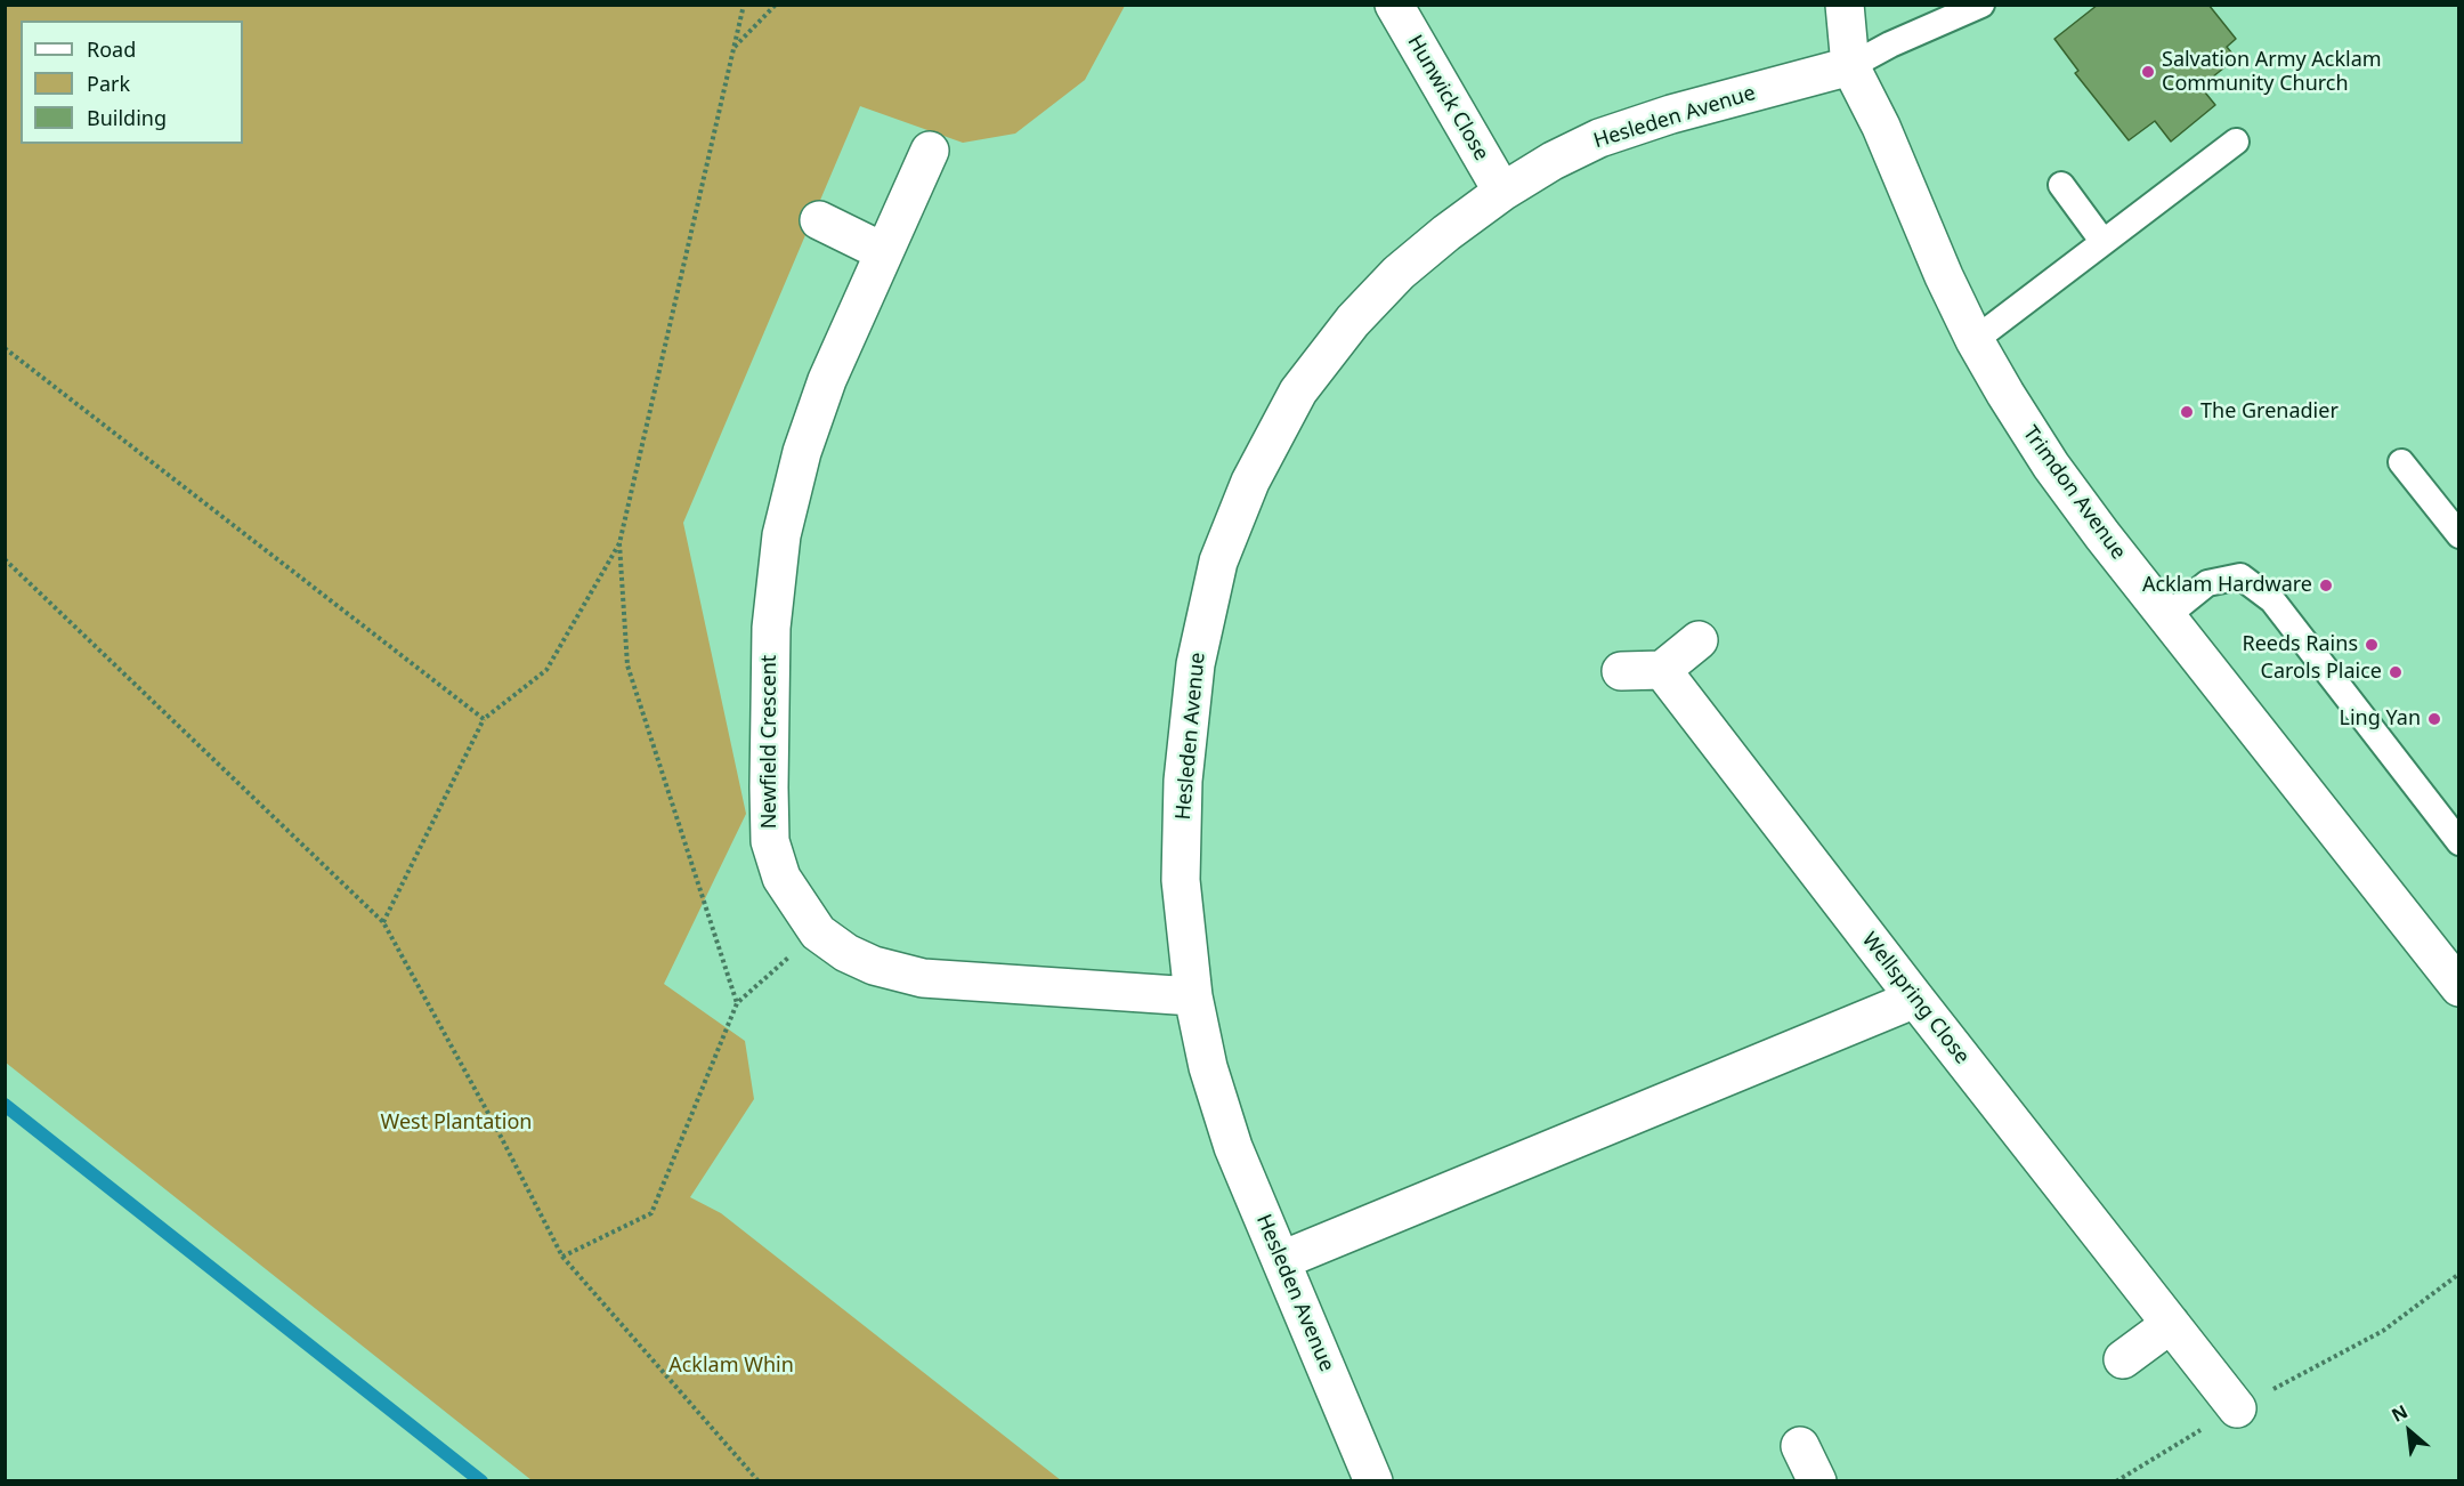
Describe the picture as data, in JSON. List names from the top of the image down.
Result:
{
  "streets": {
    "street": [
      "Hunwick Close",
      "Hesleden Avenue",
      "Trimdon Avenue",
      "Newfield Crescent",
      "Wellspring Close"
    ]
  },
  "crossings": [
    ["Hunwick Close", "Hesleden Avenue"],
    ["Hesleden Avenue", "Trimdon Avenue"],
    ["Hesleden Avenue", "Newfield Crescent"]
  ],
  "parks": ["West Plantation", "Acklam Whin"],
  "places": [
    "Salvation Army Acklam Community Church",
    "The Grenadier",
    "Acklam Hardware",
    "Reeds Rains",
    "Carols Plaice",
    "Ling Yan"
  ],
  "legend": ["Road", "Park", "Building"],
  "north": "top left"
}
